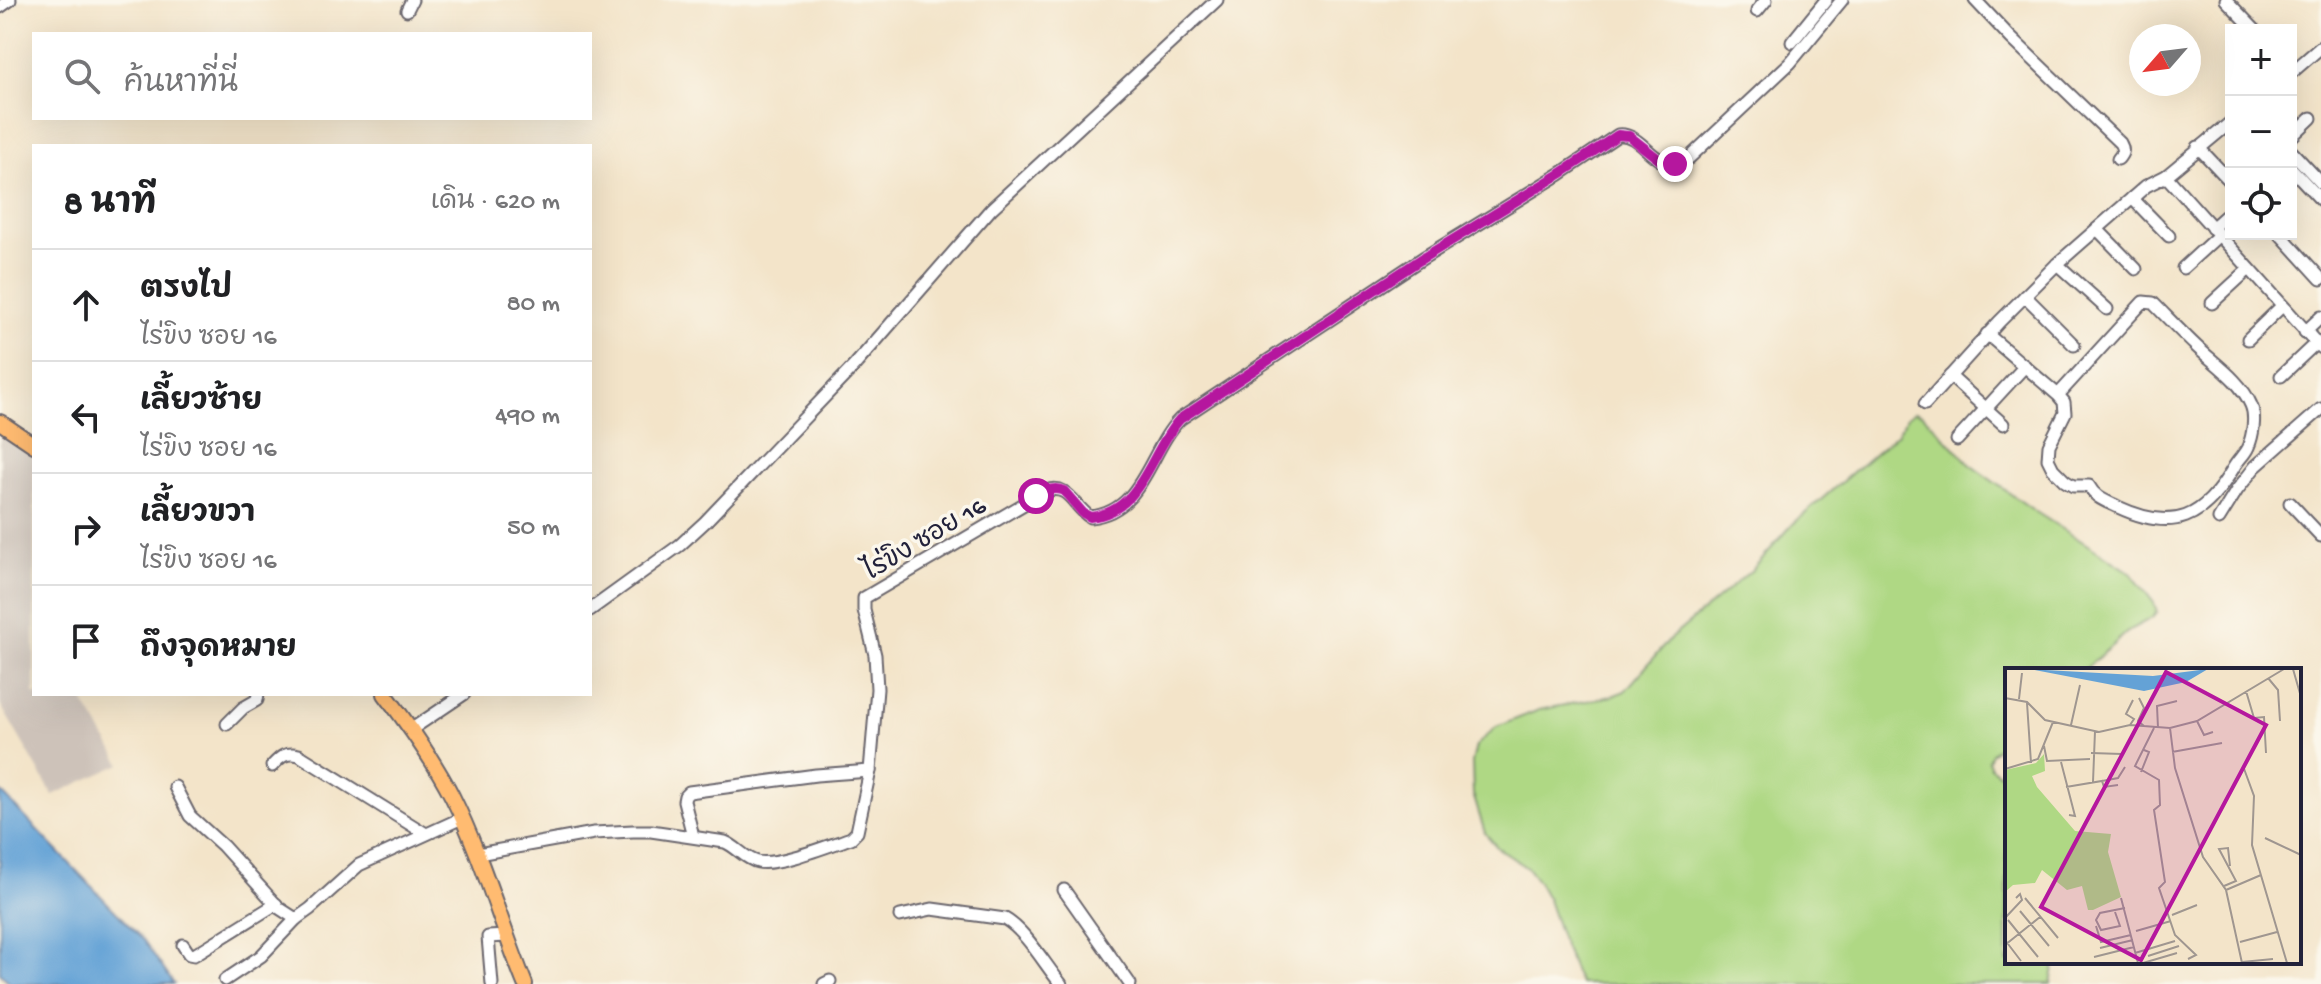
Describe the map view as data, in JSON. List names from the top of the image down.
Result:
{
  "streets": {
    "street": ["ไร่ขิง ซอย 16"]
  },
  "north": "bottom left",
  "page": {
    "map_buttons": ["+", "−"],
    "search": "ค้นหาที่นี่",
    "heading": ["8 นาที", "เดิน · 620 m"],
    "list": [
      ["ตรงไป", "ไร่ขิง ซอย 16", "80 m"],
      ["เลี้ยวซ้าย", "ไร่ขิง ซอย 16", "490 m"],
      ["เลี้ยวขวา", "ไร่ขิง ซอย 16", "50 m"],
      "ถึงจุดหมาย"
    ]
  }
}
